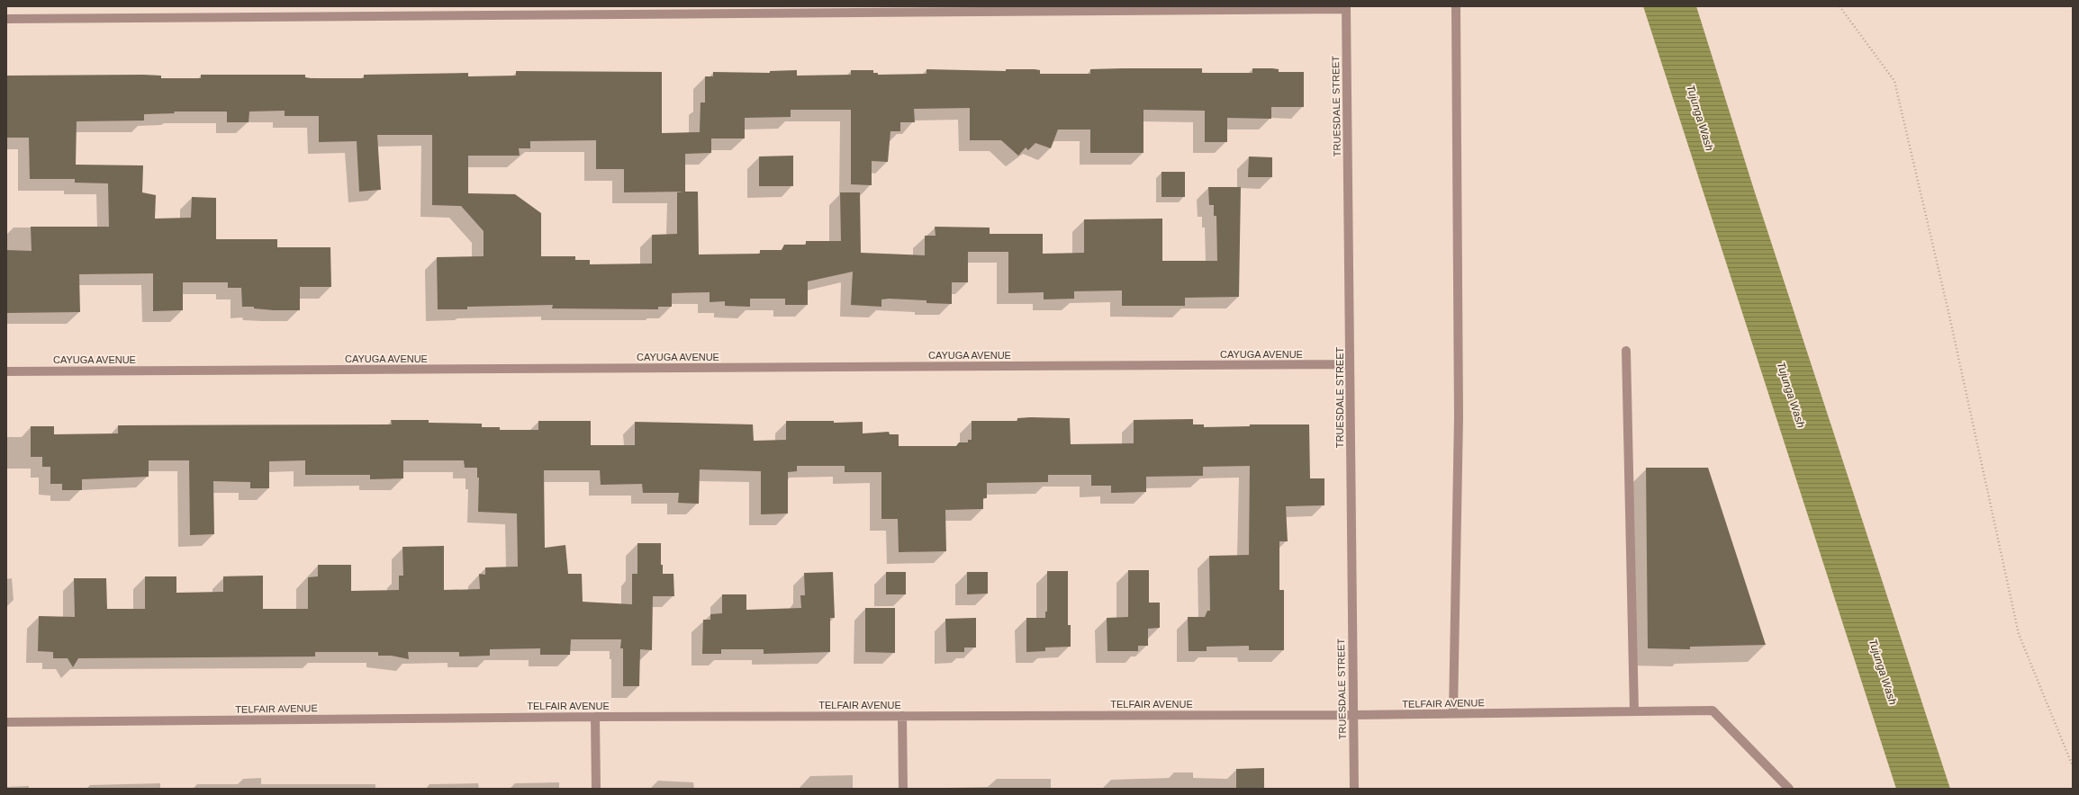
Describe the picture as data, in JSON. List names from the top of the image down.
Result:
{
  "streets": {
    "street": ["TRUESDALE STREET", "CAYUGA AVENUE", "TELFAIR AVENUE"]
  },
  "crossings": [
    ["TRUESDALE STREET", "CAYUGA AVENUE"],
    ["TRUESDALE STREET", "TELFAIR AVENUE"]
  ],
  "water": ["Tujunga Wash"]
}
